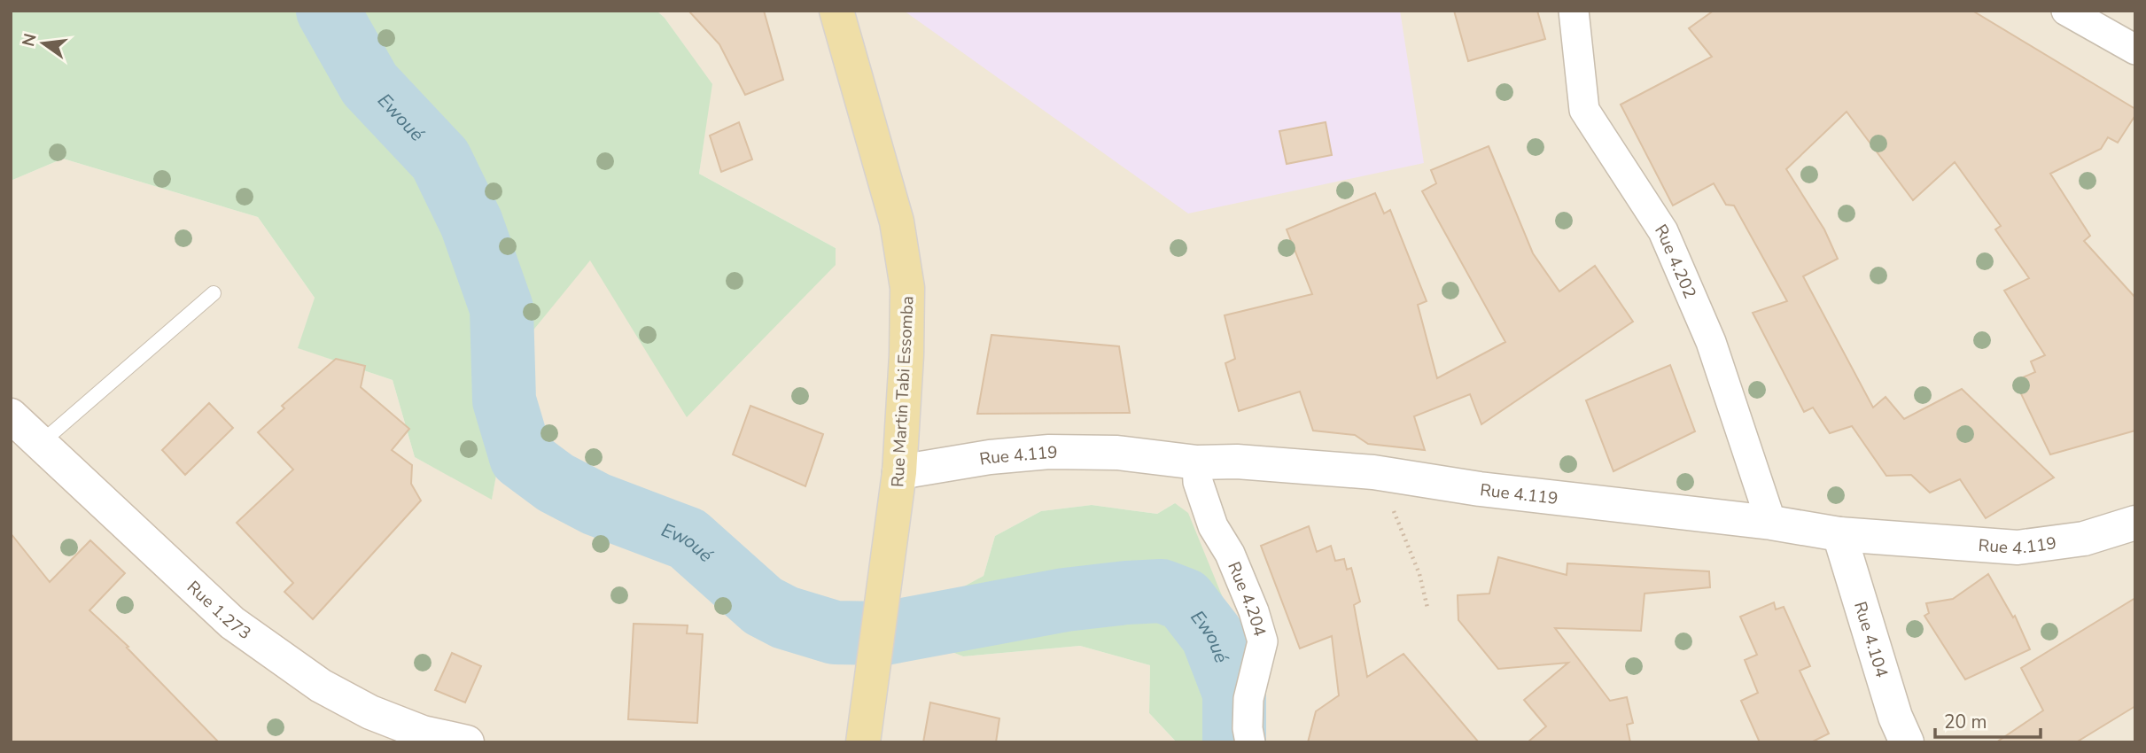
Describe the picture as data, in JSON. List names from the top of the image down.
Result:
{
  "streets": {
    "main road": ["Rue Martin Tabi Essomba"],
    "street": [
      "Rue 4.202",
      "Rue 4.119",
      "Rue 4.204",
      "Rue 1.273",
      "Rue 4.104"
    ]
  },
  "crossings": [
    ["Rue 4.202", "Rue 4.119"],
    ["Rue Martin Tabi Essomba", "Rue 4.119"],
    ["Rue 4.119", "Rue 4.204"],
    ["Rue 4.119", "Rue 4.104"]
  ],
  "water": ["Ewoué"],
  "scale_bar": "20 m",
  "north": "left"
}
